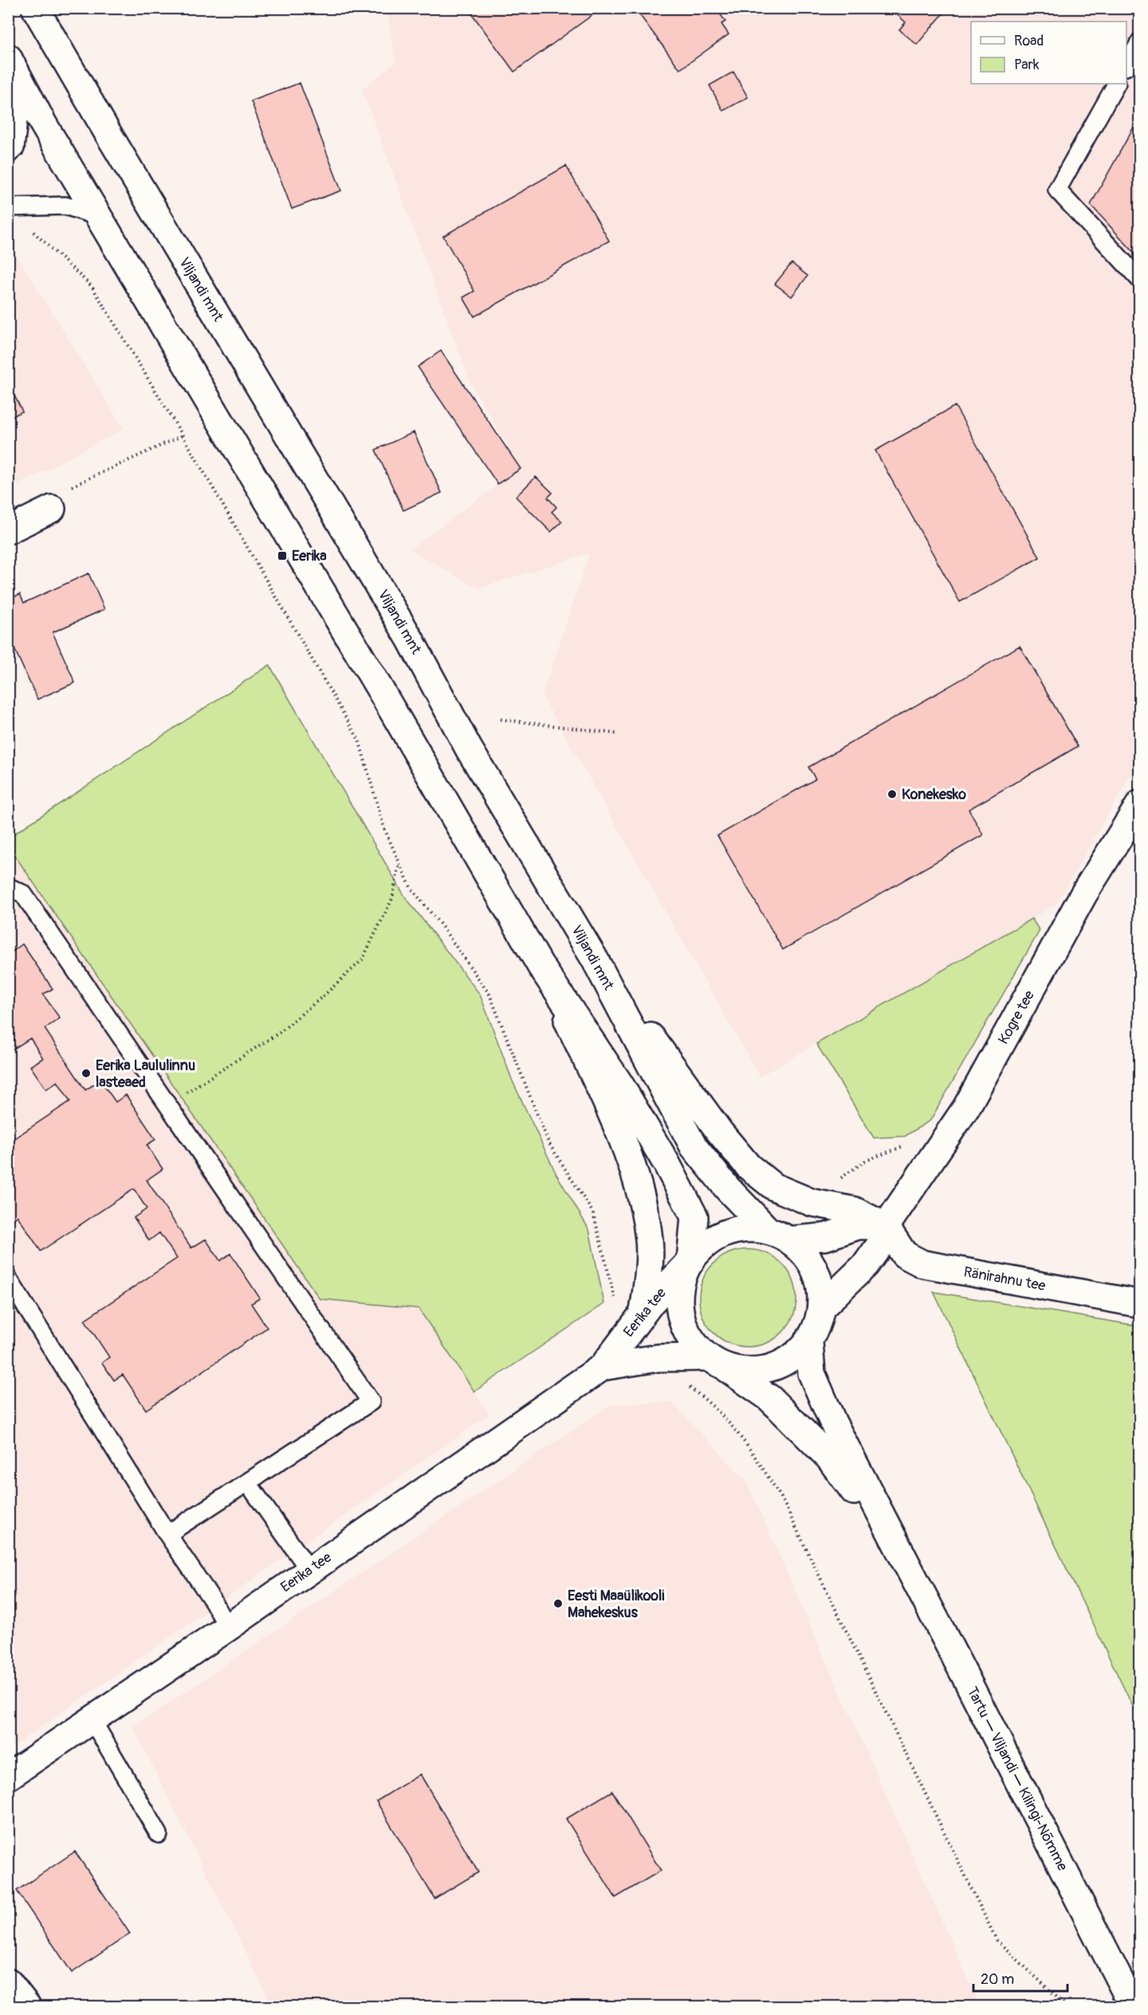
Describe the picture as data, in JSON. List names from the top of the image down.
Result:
{
  "streets": {
    "main road": [
      "Viljandi mnt",
      "Kogre tee",
      "Ränirahnu tee",
      "Eerika tee",
      "Tartu — Viljandi — Kilingi-Nõmme"
    ]
  },
  "crossings": [
    ["Viljandi mnt", "Kogre tee"],
    ["Viljandi mnt", "Eerika tee"],
    ["Viljandi mnt", "Tartu — Viljandi — Kilingi-Nõmme"],
    ["Kogre tee", "Ränirahnu tee"],
    ["Kogre tee", "Eerika tee"],
    ["Kogre tee", "Tartu — Viljandi — Kilingi-Nõmme"],
    ["Eerika tee", "Tartu — Viljandi — Kilingi-Nõmme"]
  ],
  "places": {
    "transit": ["Eerika"],
    "other": ["Konekesko", "Eerika Laululinnu lasteaed", "Eesti Maaülikooli Mahekeskus"]
  },
  "legend": ["Road", "Park"],
  "scale_bar": "20 m"
}
